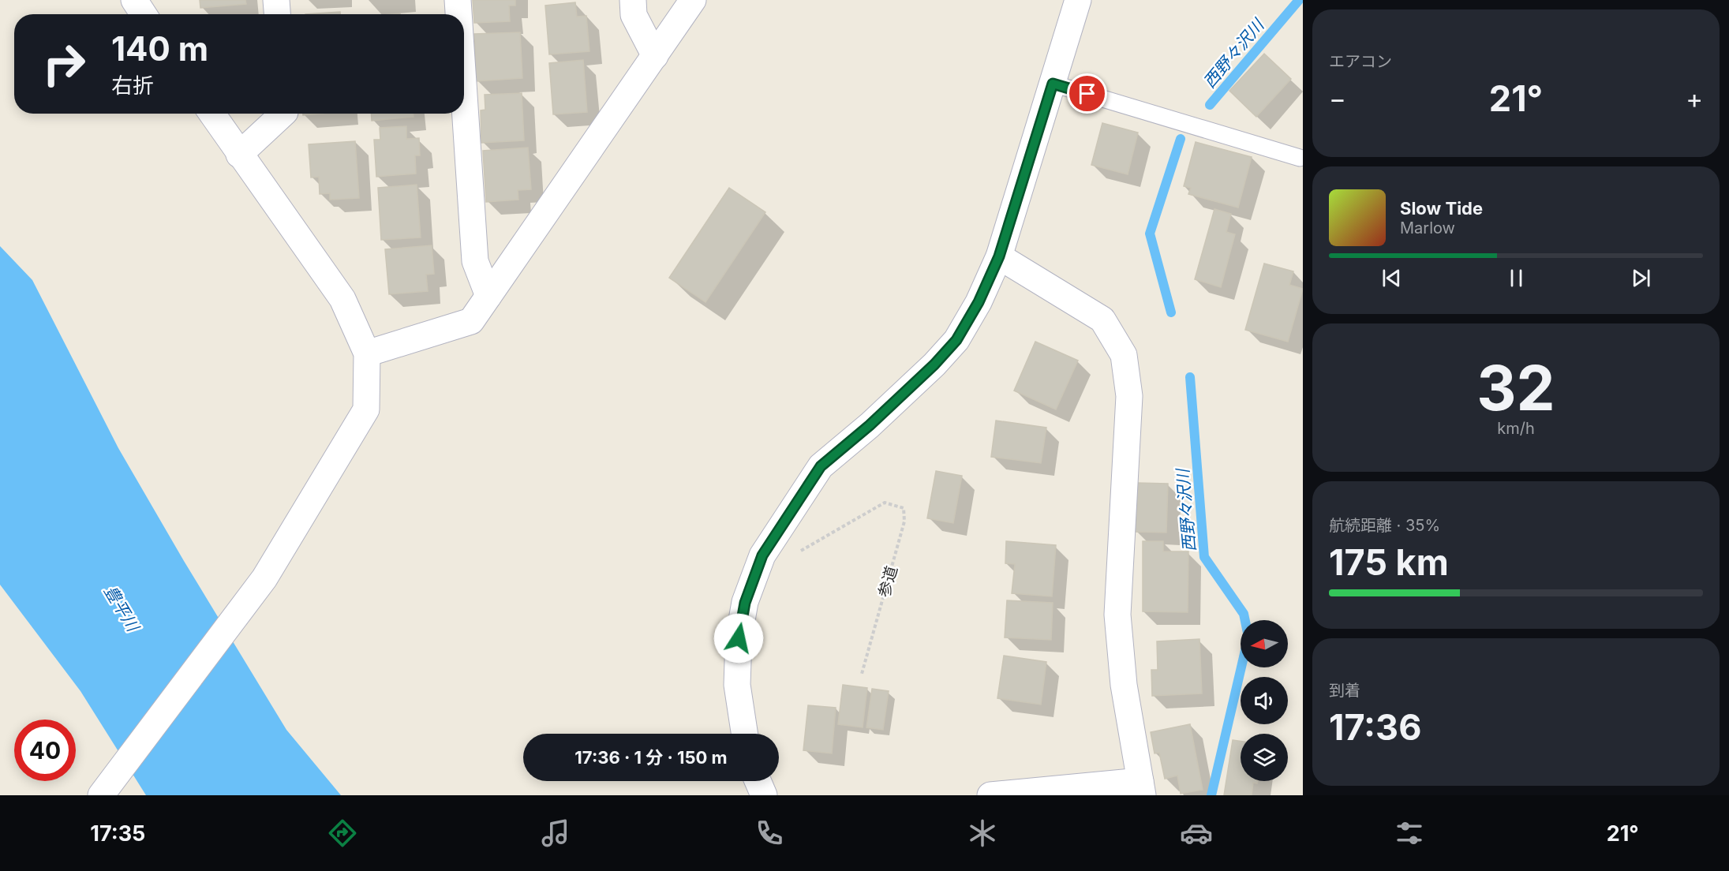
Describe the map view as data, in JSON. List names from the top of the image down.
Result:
{
  "streets": {
    "path": ["参道"]
  },
  "water": ["西野々沢川", "豊平川"],
  "north": "left",
  "page": {
    "tile": [
      "エアコン",
      ["32", "km/h"],
      ["航続距離 · 35%", "175 km"],
      ["到着", "17:36"]
    ],
    "turn": ["140 m", "右折"],
    "heat": ["−", "21°", "+"],
    "song": ["Slow Tide", "Marlow"],
    "limit": "40",
    "trip": "17:36 · 1 分 · 150 m",
    "tabs": ["17:35", "21°"]
  }
}
